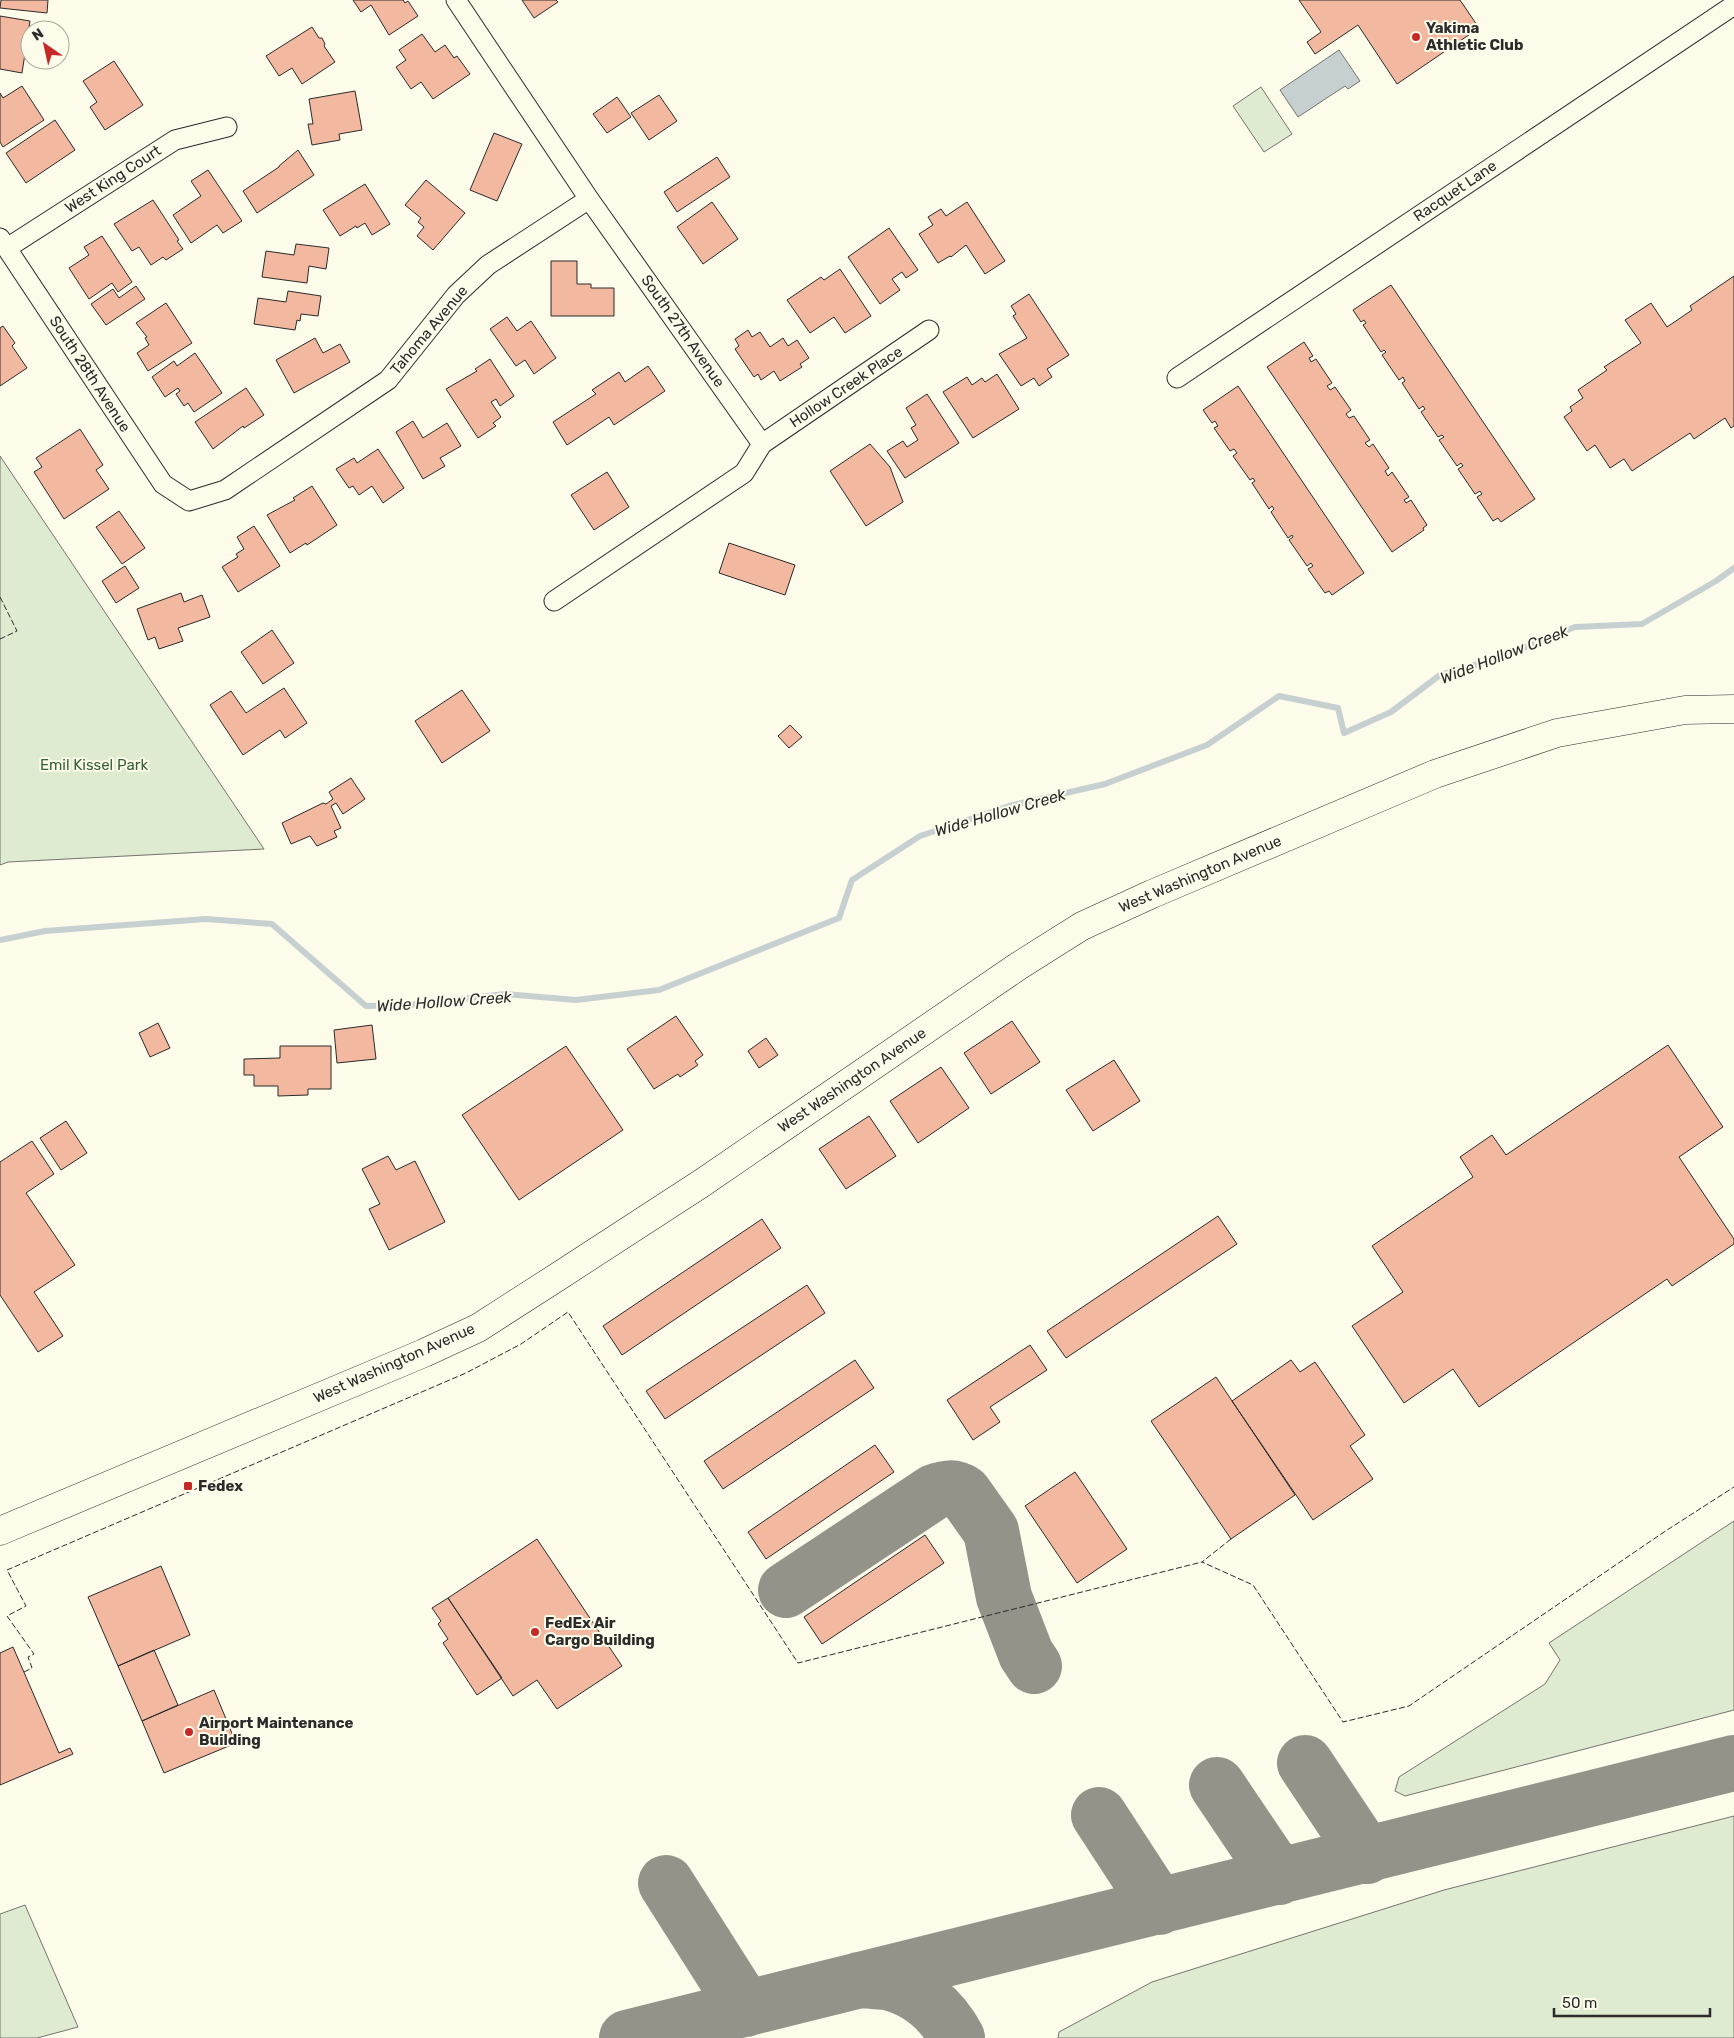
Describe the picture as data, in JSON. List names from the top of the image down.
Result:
{
  "streets": {
    "main road": ["West Washington Avenue"],
    "street": [
      "West King Court",
      "Racquet Lane",
      "Tahoma Avenue",
      "South 27th Avenue",
      "South 28th Avenue",
      "Hollow Creek Place"
    ]
  },
  "crossings": [
    ["West King Court", "South 28th Avenue"],
    ["Tahoma Avenue", "South 27th Avenue"],
    ["Tahoma Avenue", "South 28th Avenue"],
    ["South 27th Avenue", "Hollow Creek Place"]
  ],
  "water": ["Wide Hollow Creek"],
  "parks": ["Emil Kissel Park"],
  "places": {
    "other": ["Yakima Athletic Club", "FedEx Air Cargo Building", "Airport Maintenance Building"],
    "transit": ["Fedex"]
  },
  "scale_bar": "50 m",
  "north": "top left"
}
